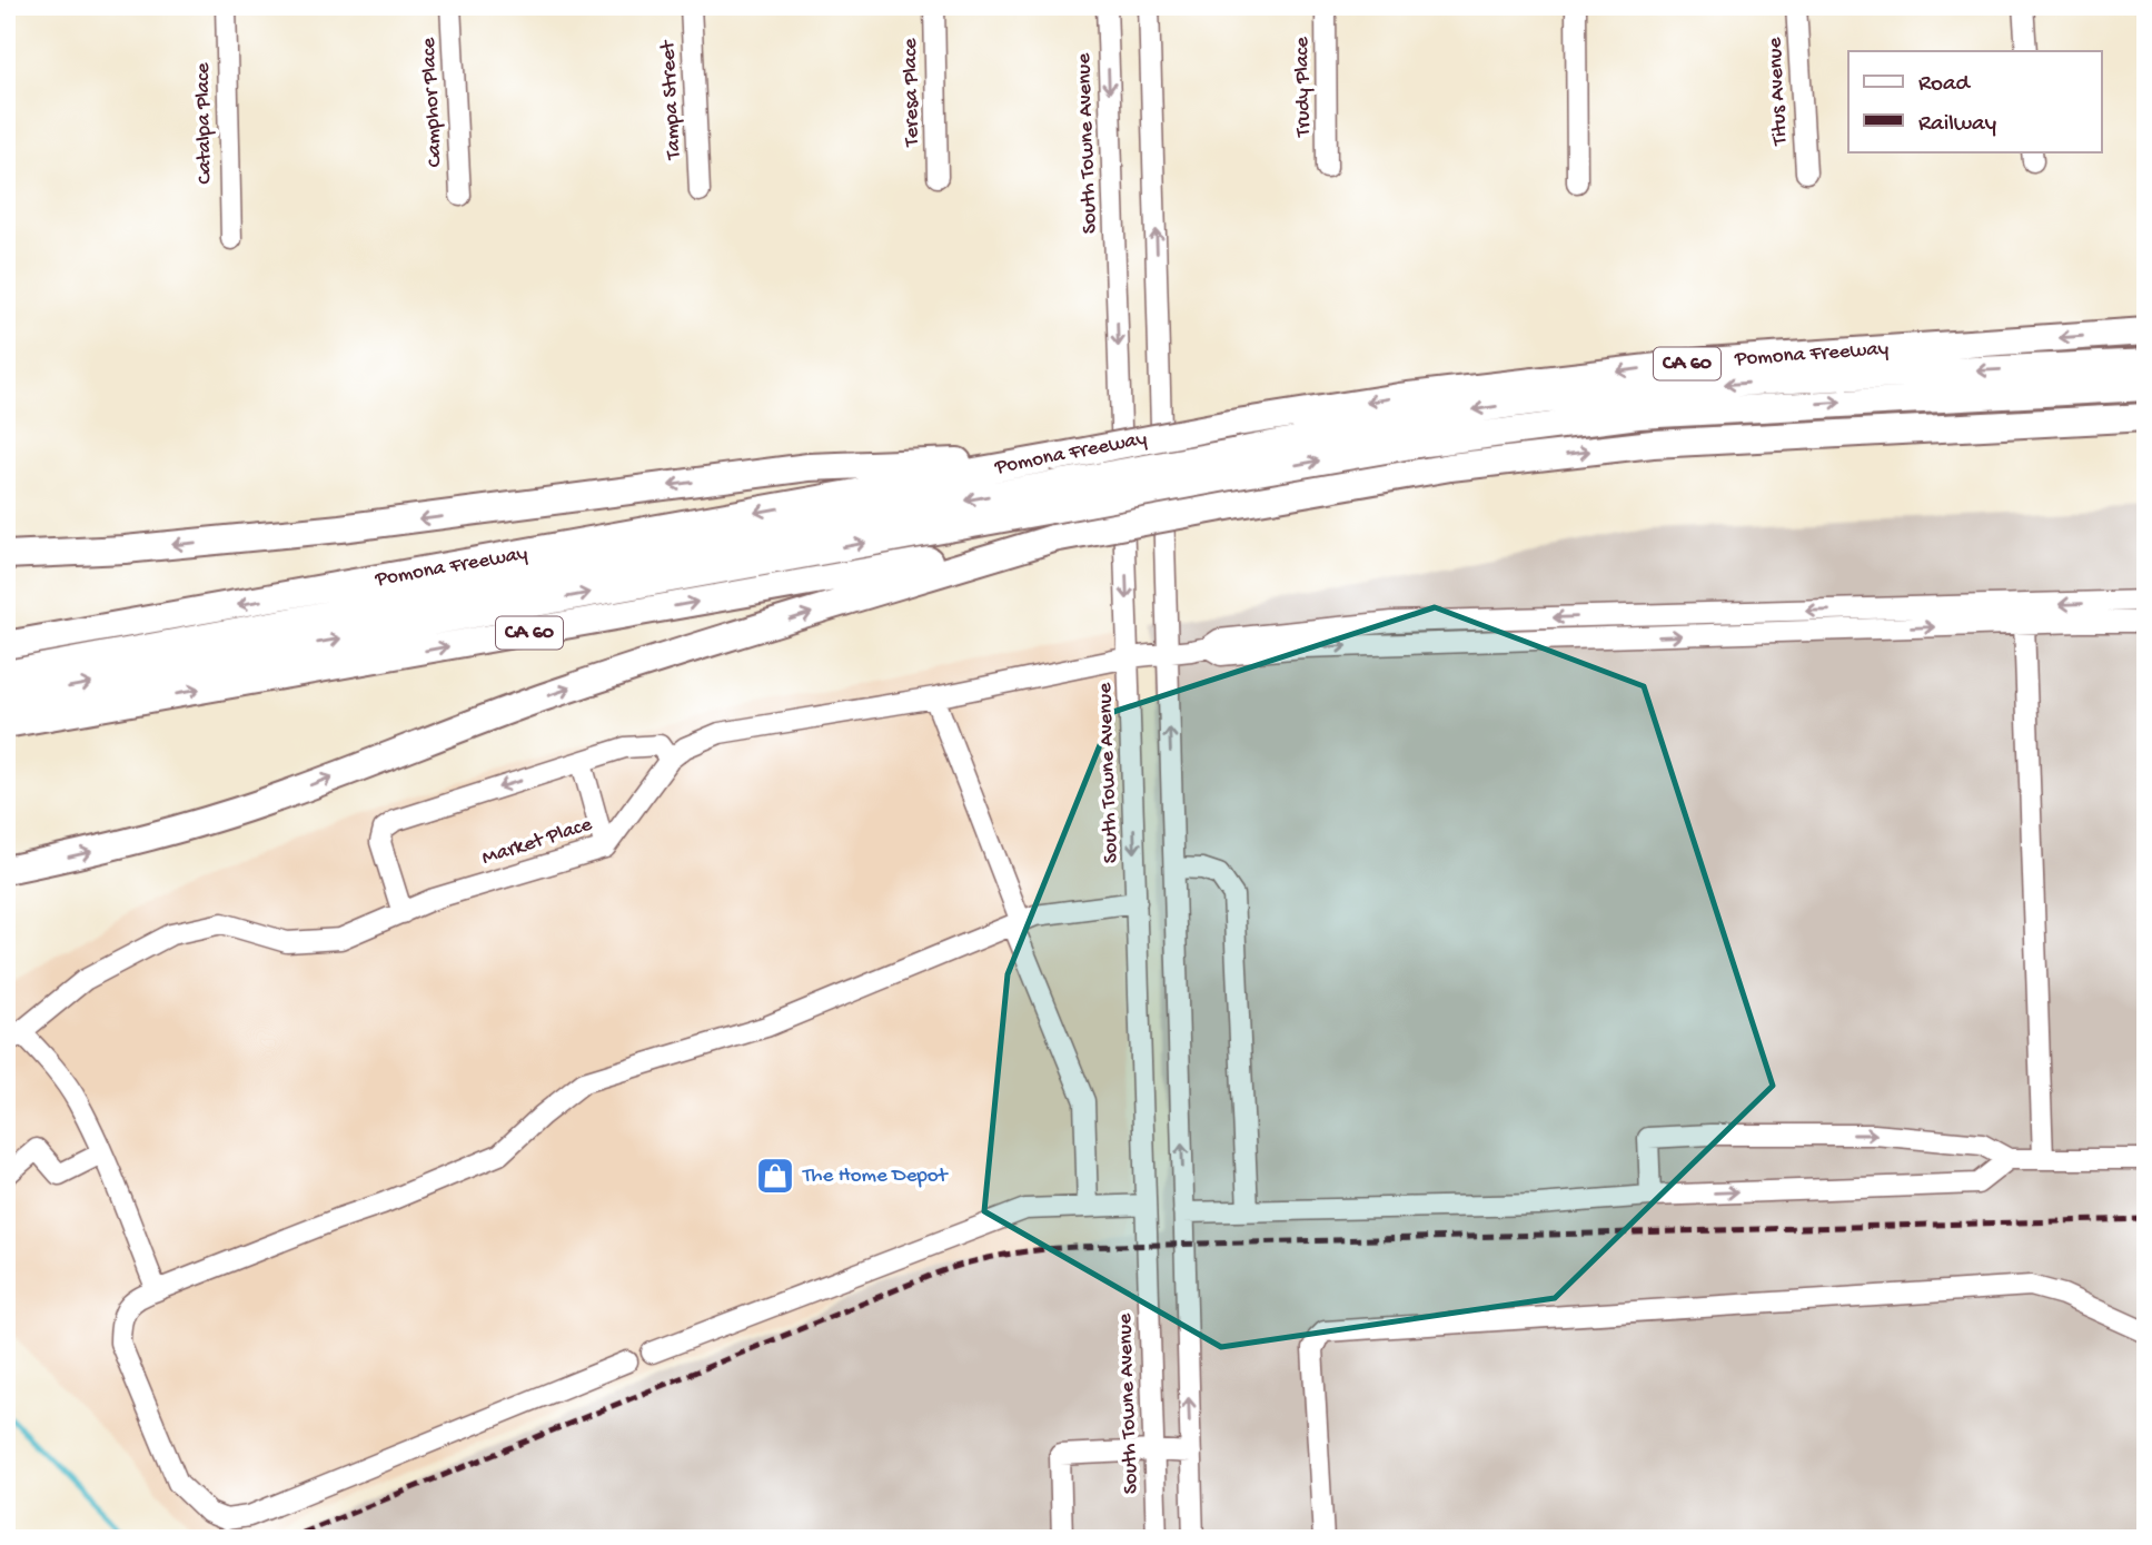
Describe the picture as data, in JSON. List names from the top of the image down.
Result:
{
  "streets": {
    "highway": ["Pomona Freeway", "CA 60"],
    "street": [
      "Trudy Place",
      "Titus Avenue",
      "Teresa Place",
      "Tampa Street",
      "Camphor Place",
      "Catalpa Place",
      "South Towne Avenue",
      "Market Place"
    ]
  },
  "crossings": [
    ["South Towne Avenue", "Market Place"]
  ],
  "places": {
    "shop": ["The Home Depot"]
  },
  "legend": ["Road", "Railway"]
}
